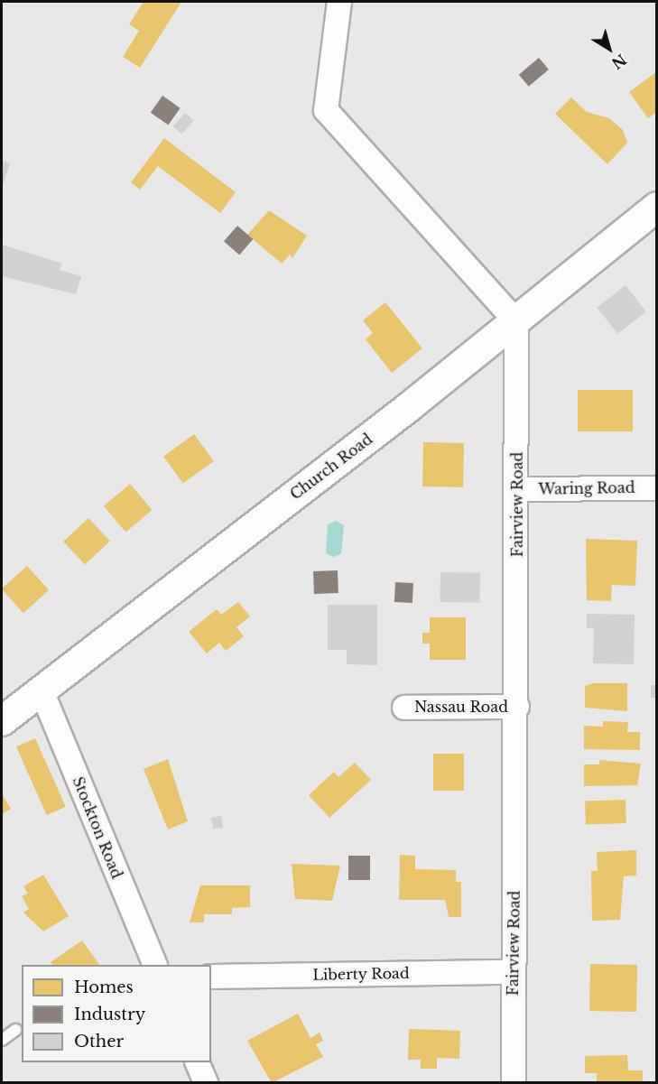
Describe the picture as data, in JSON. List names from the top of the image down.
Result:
{
  "streets": {
    "street": [
      "Church Road",
      "Waring Road",
      "Fairview Road",
      "Nassau Road",
      "Stockton Road",
      "Liberty Road"
    ]
  },
  "crossings": [
    ["Church Road", "Fairview Road"],
    ["Church Road", "Stockton Road"],
    ["Waring Road", "Fairview Road"],
    ["Fairview Road", "Nassau Road"],
    ["Fairview Road", "Liberty Road"]
  ],
  "legend": ["Homes", "Industry", "Other"],
  "north": "bottom right"
}
